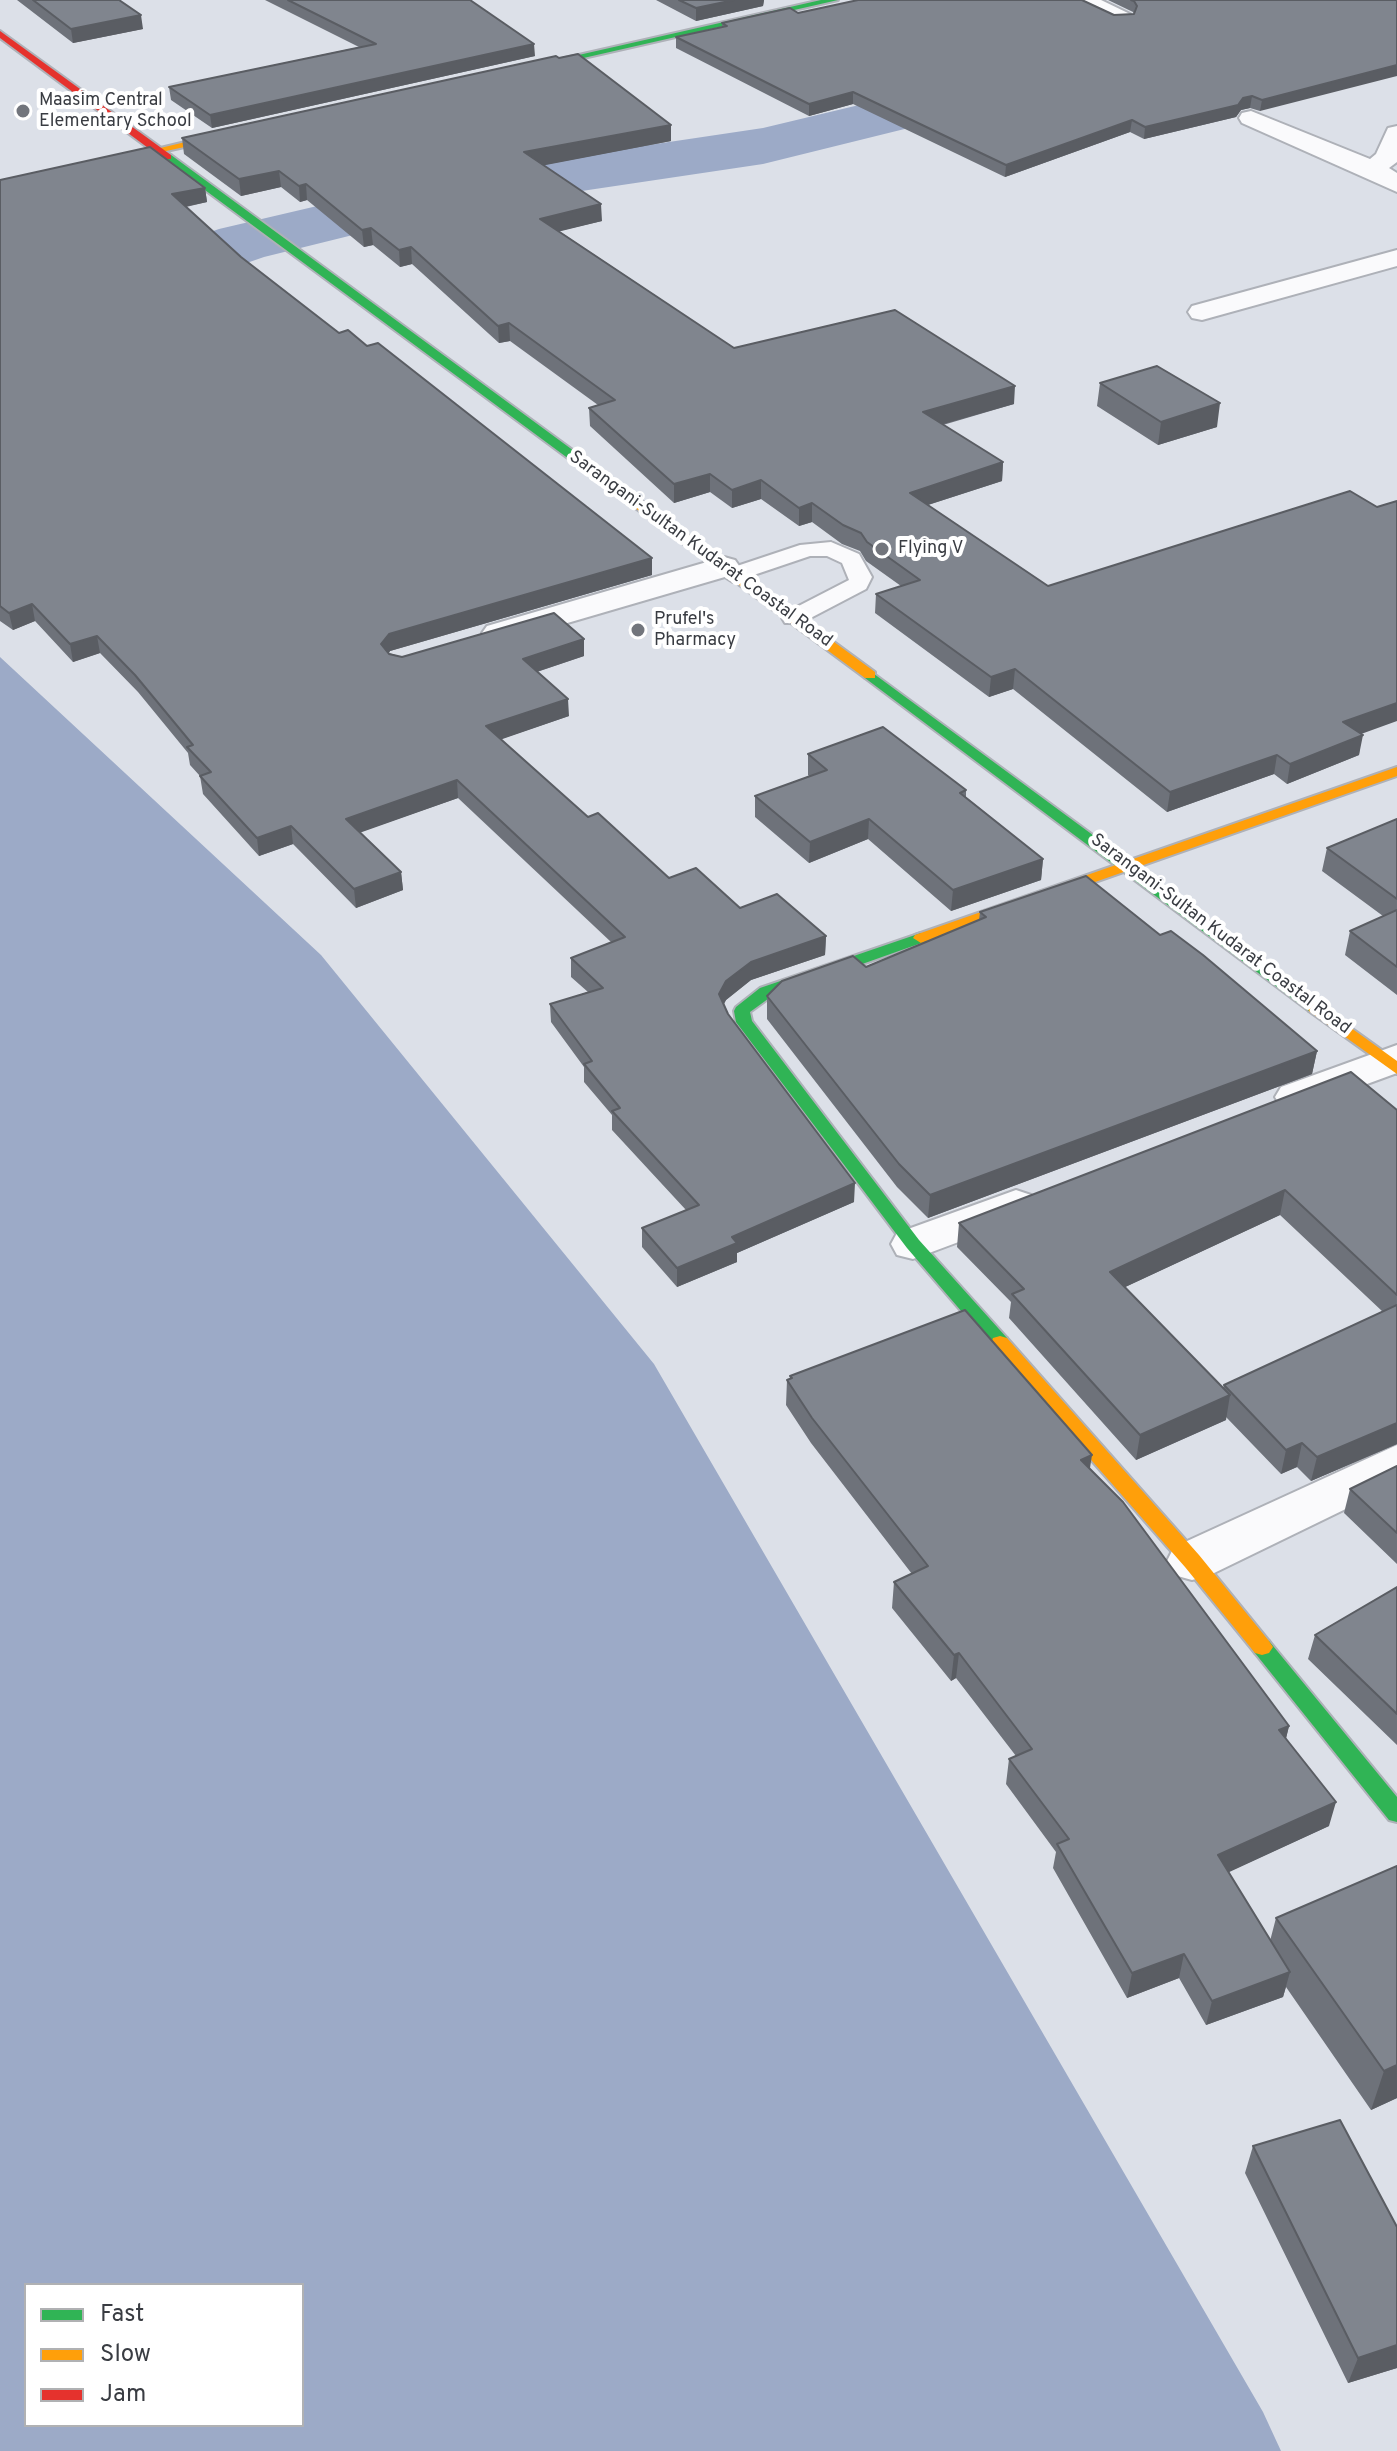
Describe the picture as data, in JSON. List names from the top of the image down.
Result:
{
  "streets": {
    "main road": ["Sarangani-Sultan Kudarat Coastal Road"]
  },
  "places": ["Maasim Central Elementary School", "Flying V", "Prufel's Pharmacy"],
  "legend": ["Fast", "Slow", "Jam"]
}
